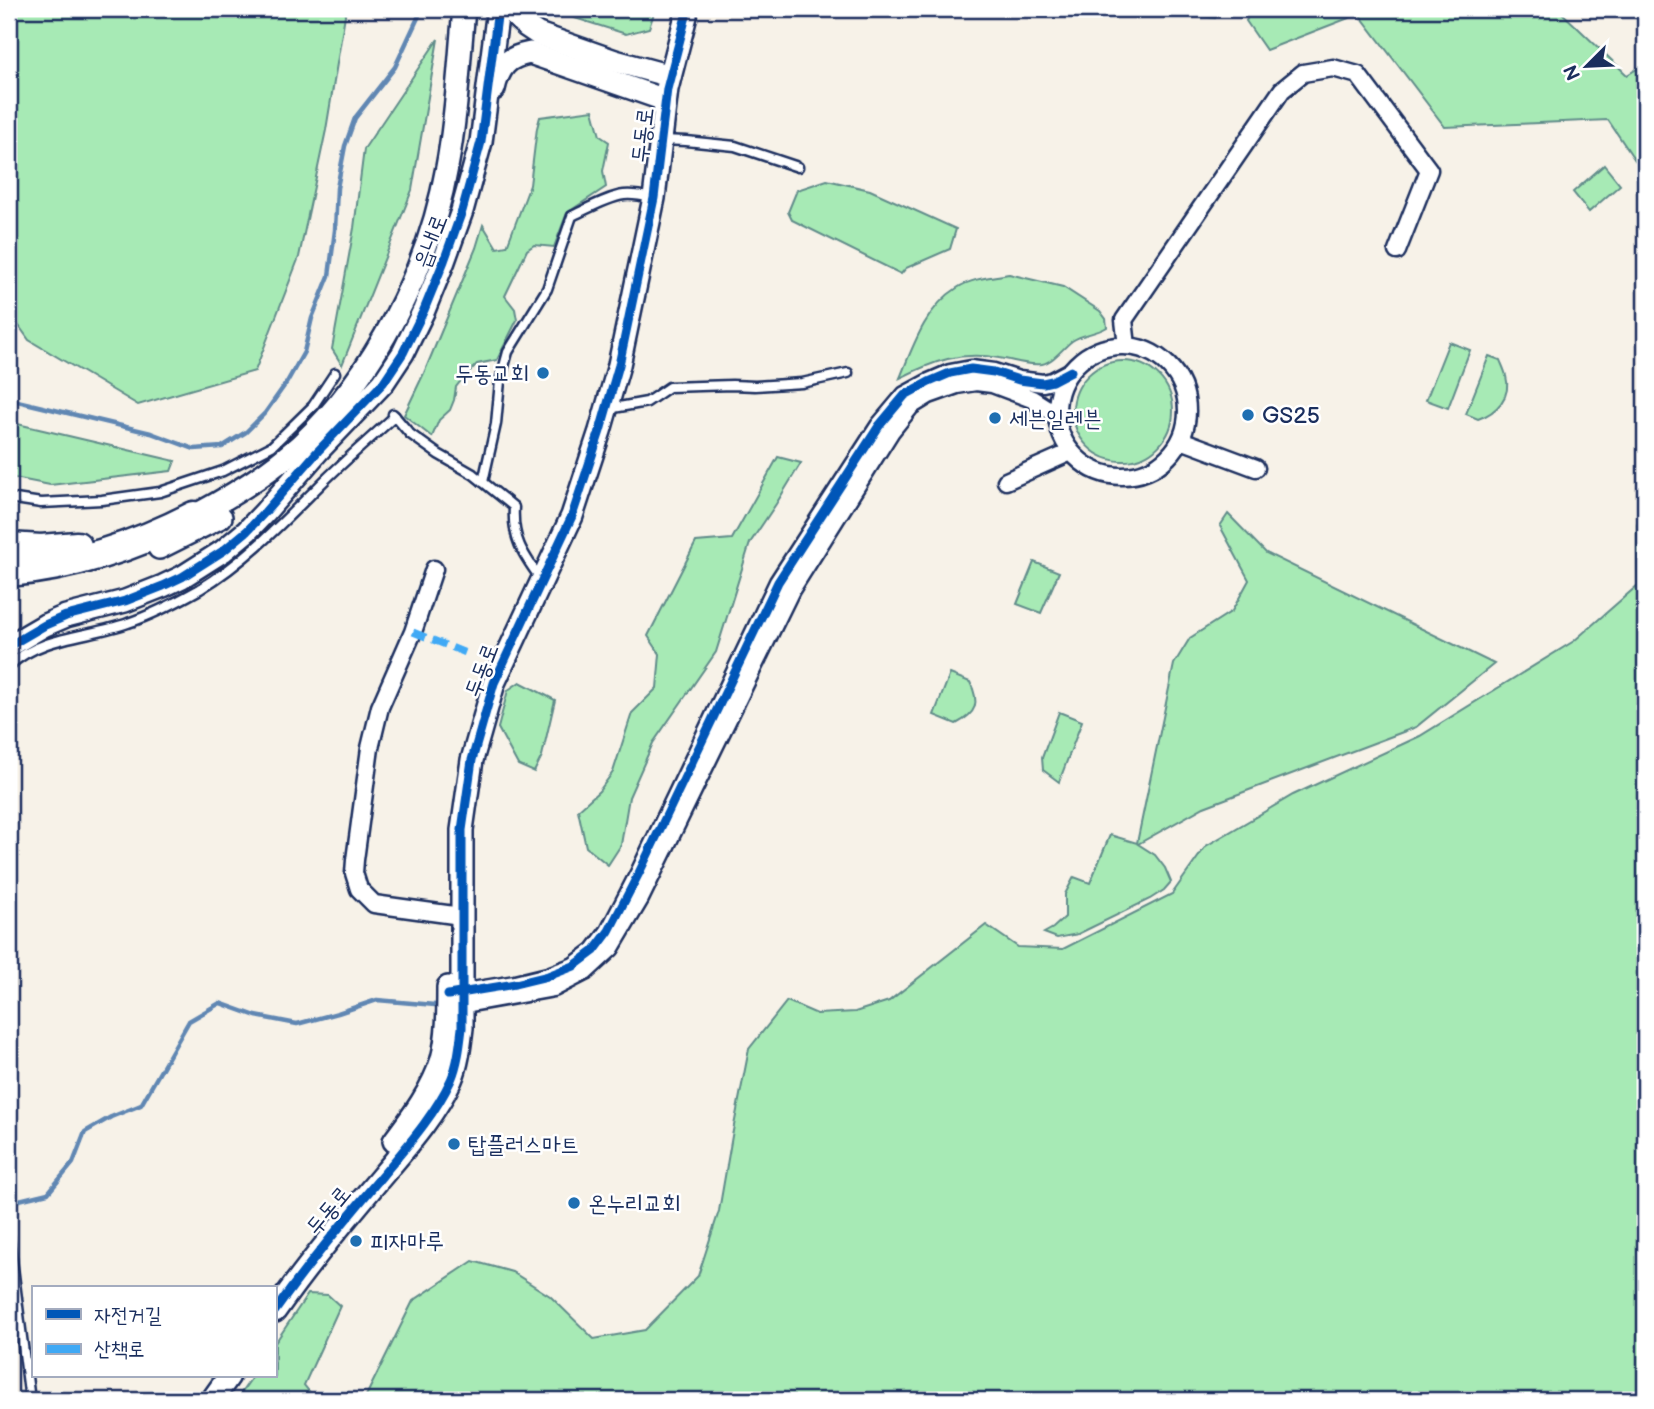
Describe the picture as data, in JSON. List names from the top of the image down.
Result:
{
  "streets": {
    "street": ["두동로", "읍내로"]
  },
  "places": [
    "두동교회",
    "GS25",
    "세븐일레븐",
    "탑플러스마트",
    "온누리교회",
    "피자마루"
  ],
  "legend": ["자전거길", "산책로"],
  "north": "bottom left"
}
